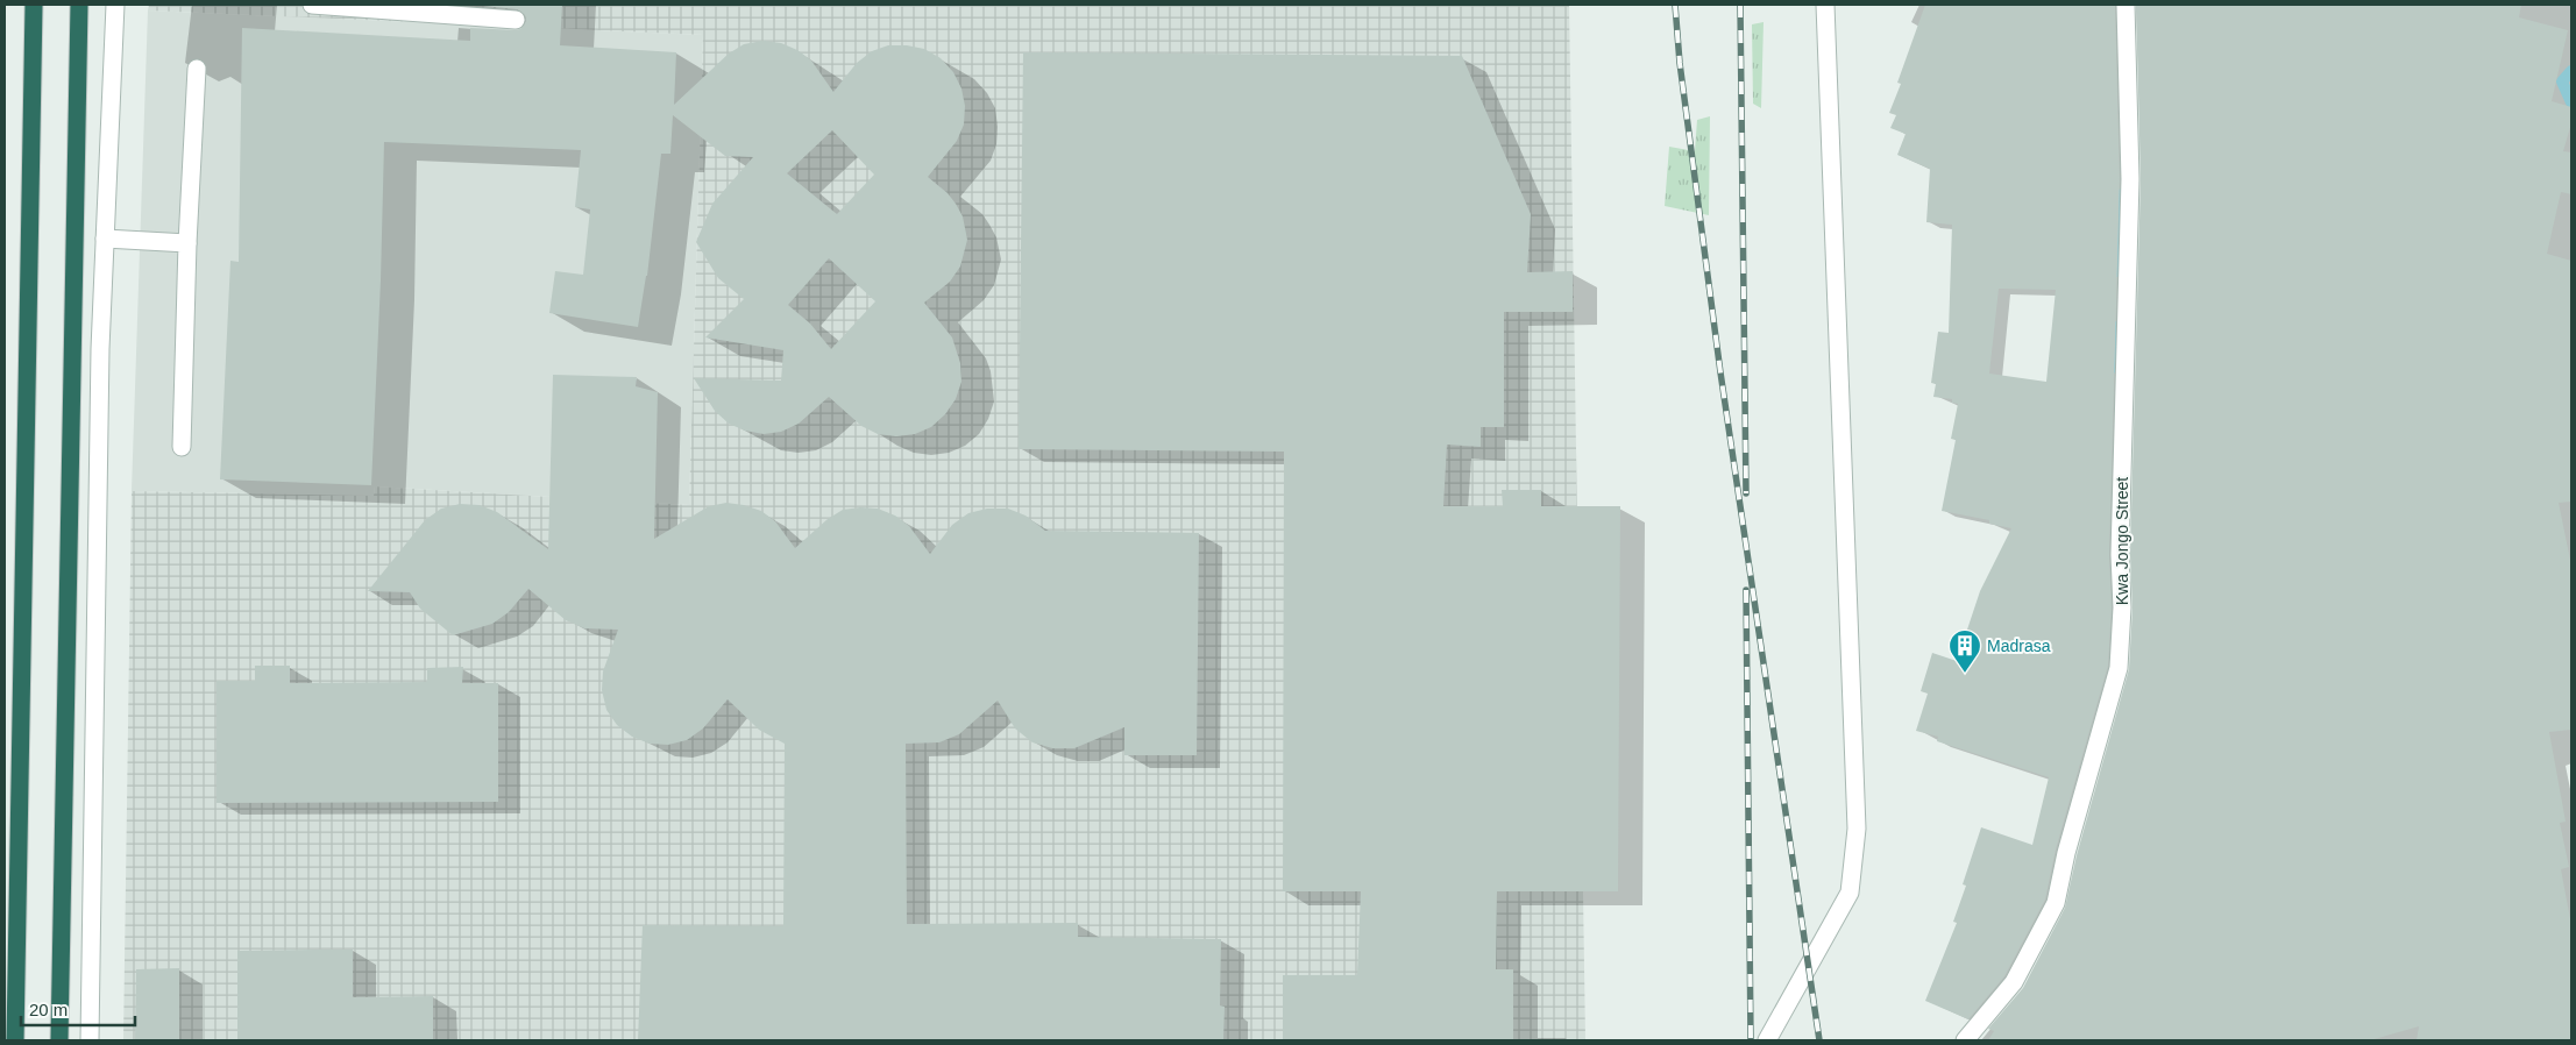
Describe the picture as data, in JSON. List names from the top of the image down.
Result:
{
  "streets": {
    "street": ["Kwa Jongo Street"]
  },
  "places": {
    "building": ["Madrasa"]
  },
  "scale_bar": "20 m"
}
